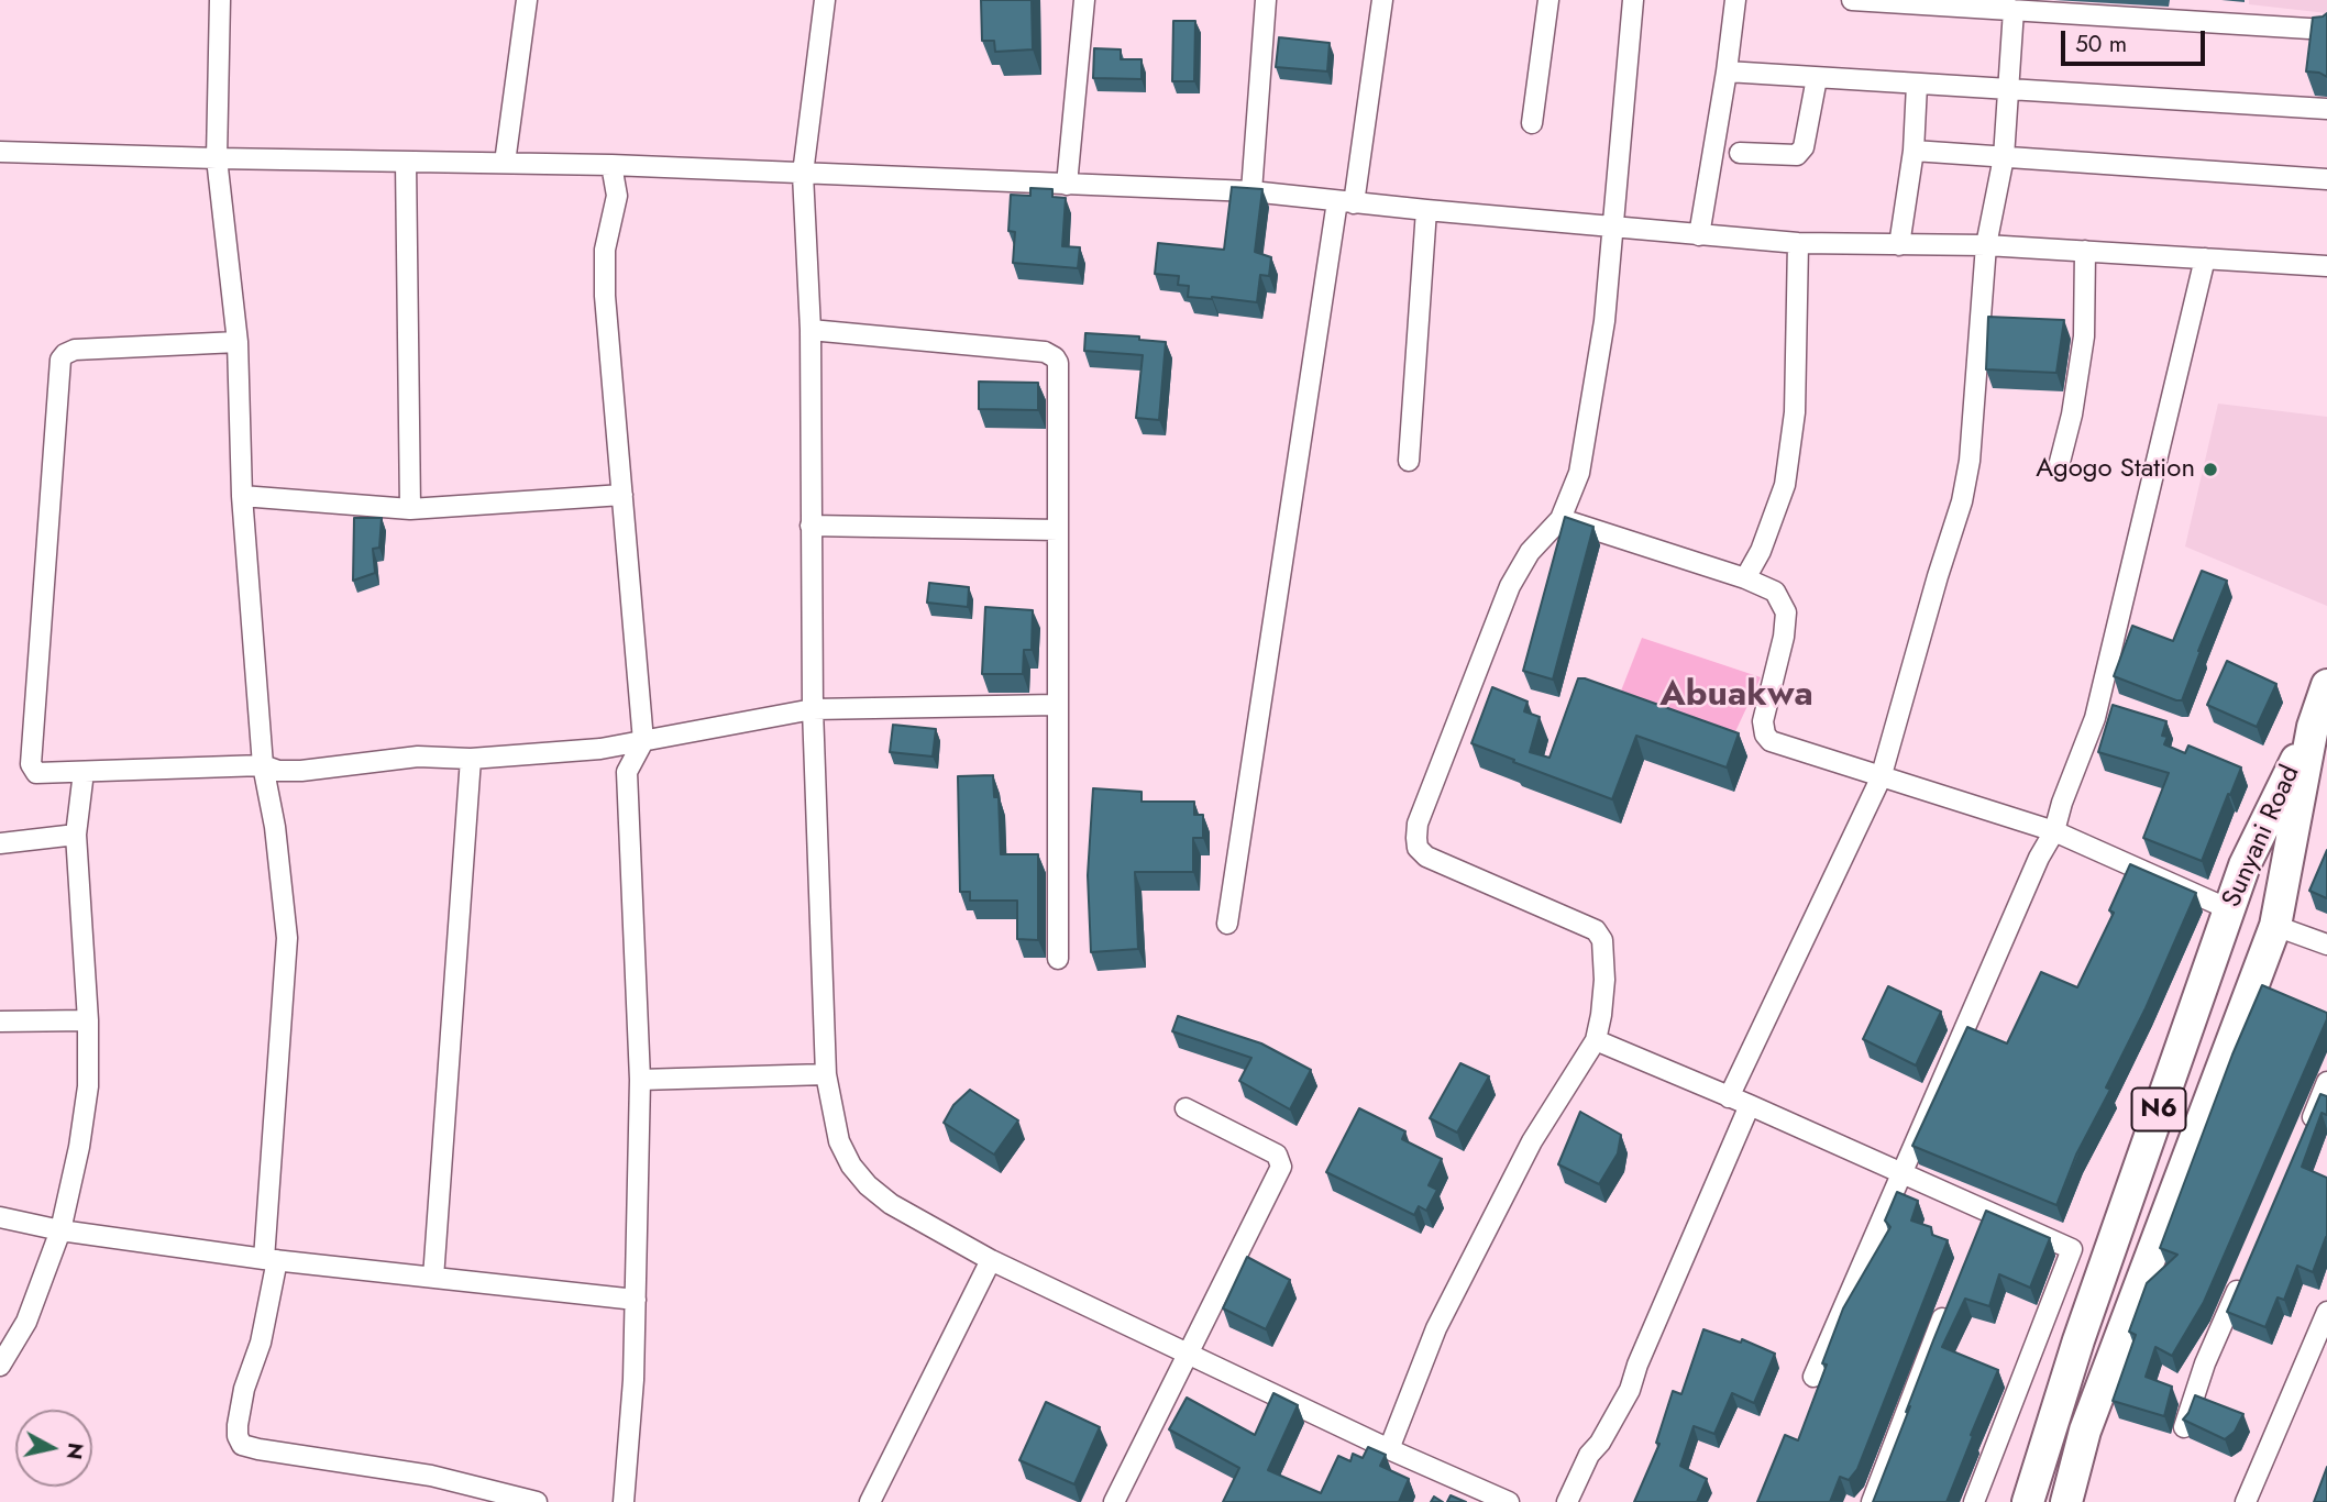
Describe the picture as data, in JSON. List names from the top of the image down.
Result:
{
  "streets": {
    "main road": ["Sunyani Road", "N6"]
  },
  "crossings": [
    ["Sunyani Road", "N6"]
  ],
  "districts": ["Abuakwa"],
  "places": ["Agogo Station"],
  "scale_bar": "50 m",
  "north": "right"
}
